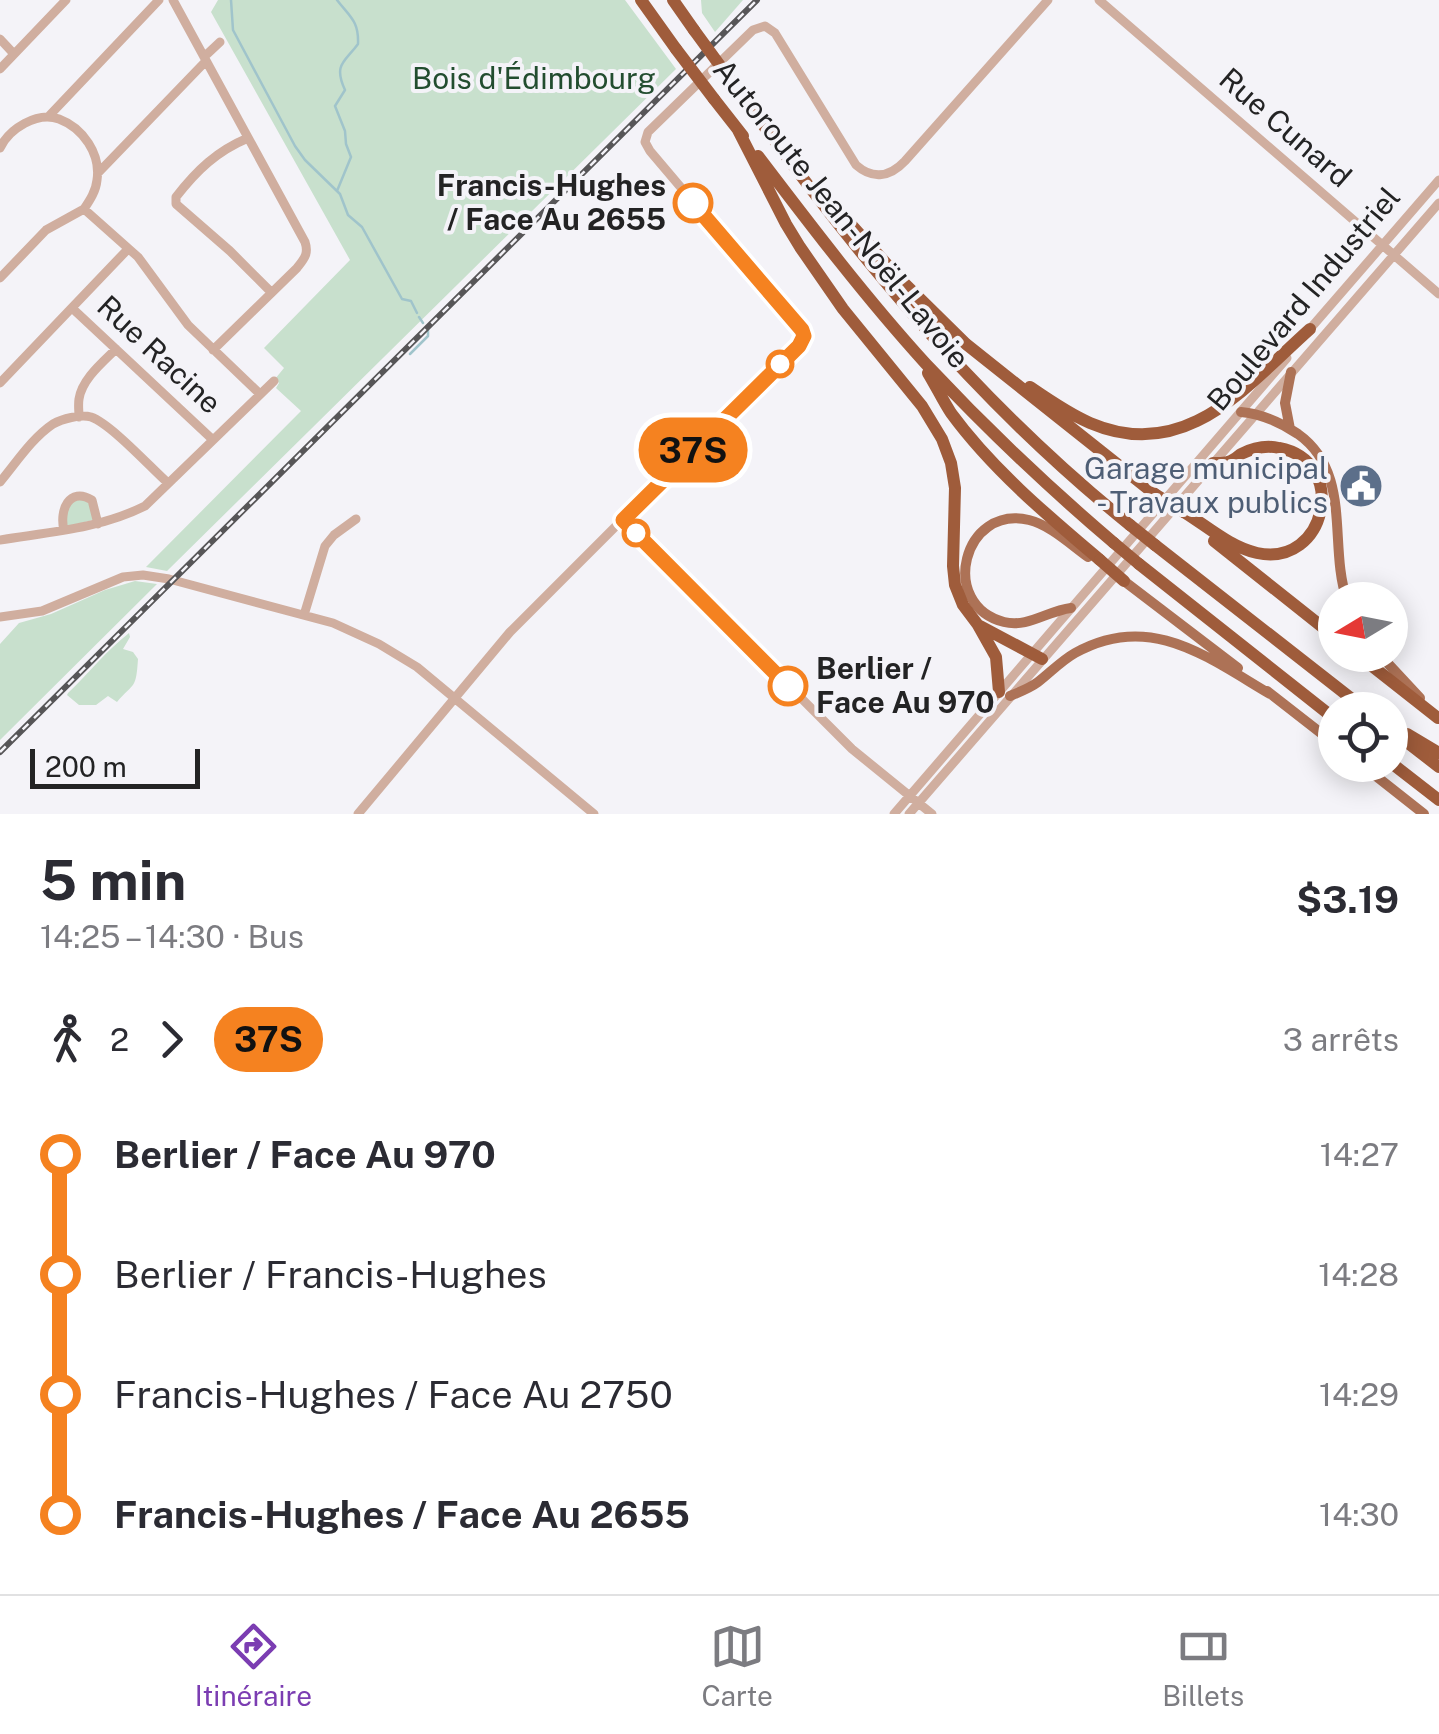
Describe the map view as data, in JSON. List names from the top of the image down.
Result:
{
  "streets": {
    "highway": ["Autoroute Jean-Noël-Lavoie"],
    "street": ["Rue Cunard", "Boulevard Industriel", "Rue Racine"]
  },
  "crossings": [
    ["Rue Cunard", "Boulevard Industriel"]
  ],
  "parks": ["Bois d'Édimbourg"],
  "places": {
    "other": ["Francis-Hughes / Face Au 2655", "Berlier / Face Au 970"],
    "public building": ["Garage municipal - Travaux publics"]
  },
  "lines": ["bus line 37S"],
  "scale_bar": "200 m",
  "north": "left",
  "page": {
    "on_map": "37S",
    "scale": "200 m",
    "heading": ["5 min", "14:25 – 14:30 · Bus", "$3.19"],
    "legs": ["2", "37S", "3 arrêts"],
    "list": [
      {
        "name": "Berlier / Face Au 970",
        "value": "14:27"
      },
      {
        "name": "Berlier / Francis-Hughes",
        "value": "14:28"
      },
      {
        "name": "Francis-Hughes / Face Au 2750",
        "value": "14:29"
      },
      {
        "name": "Francis-Hughes / Face Au 2655",
        "value": "14:30"
      }
    ],
    "tabs": ["Itinéraire", "Carte", "Billets"]
  }
}
